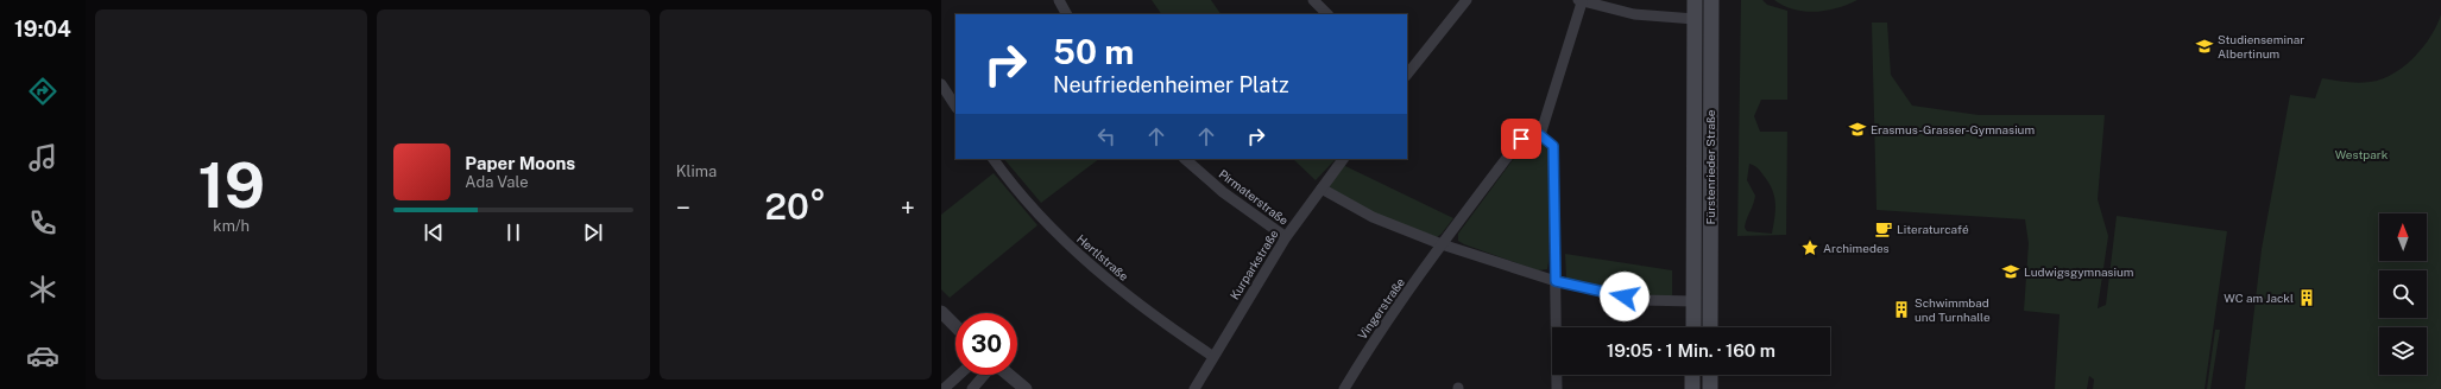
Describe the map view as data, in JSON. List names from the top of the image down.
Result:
{
  "streets": {
    "main road": ["Fürstenrieder Straße"],
    "street": [
      "Pirmaterstraße",
      "Hertlstraße",
      "Kurparkstraße",
      "Vingerstraße"
    ]
  },
  "crossings": [
    ["Pirmaterstraße", "Kurparkstraße"],
    ["Hertlstraße", "Kurparkstraße"]
  ],
  "parks": ["Westpark"],
  "places": {
    "school or university": ["Studienseminar Albertinum", "Erasmus-Grasser-Gymnasium", "Ludwigsgymnasium"],
    "cafe": ["Literaturcafé"],
    "place": ["Archimedes"],
    "building": ["WC am Jackl", "Schwimmbad und Turnhalle"]
  },
  "north": "top",
  "page": {
    "tabs": "19:04",
    "tile": [
      ["19", "km/h"],
      "Klima"
    ],
    "turn": ["50 m", "Neufriedenheimer Platz"],
    "song": ["Paper Moons", "Ada Vale"],
    "heat": ["−", "20°", "+"],
    "limit": "30",
    "trip": "19:05 · 1 Min. · 160 m"
  }
}
